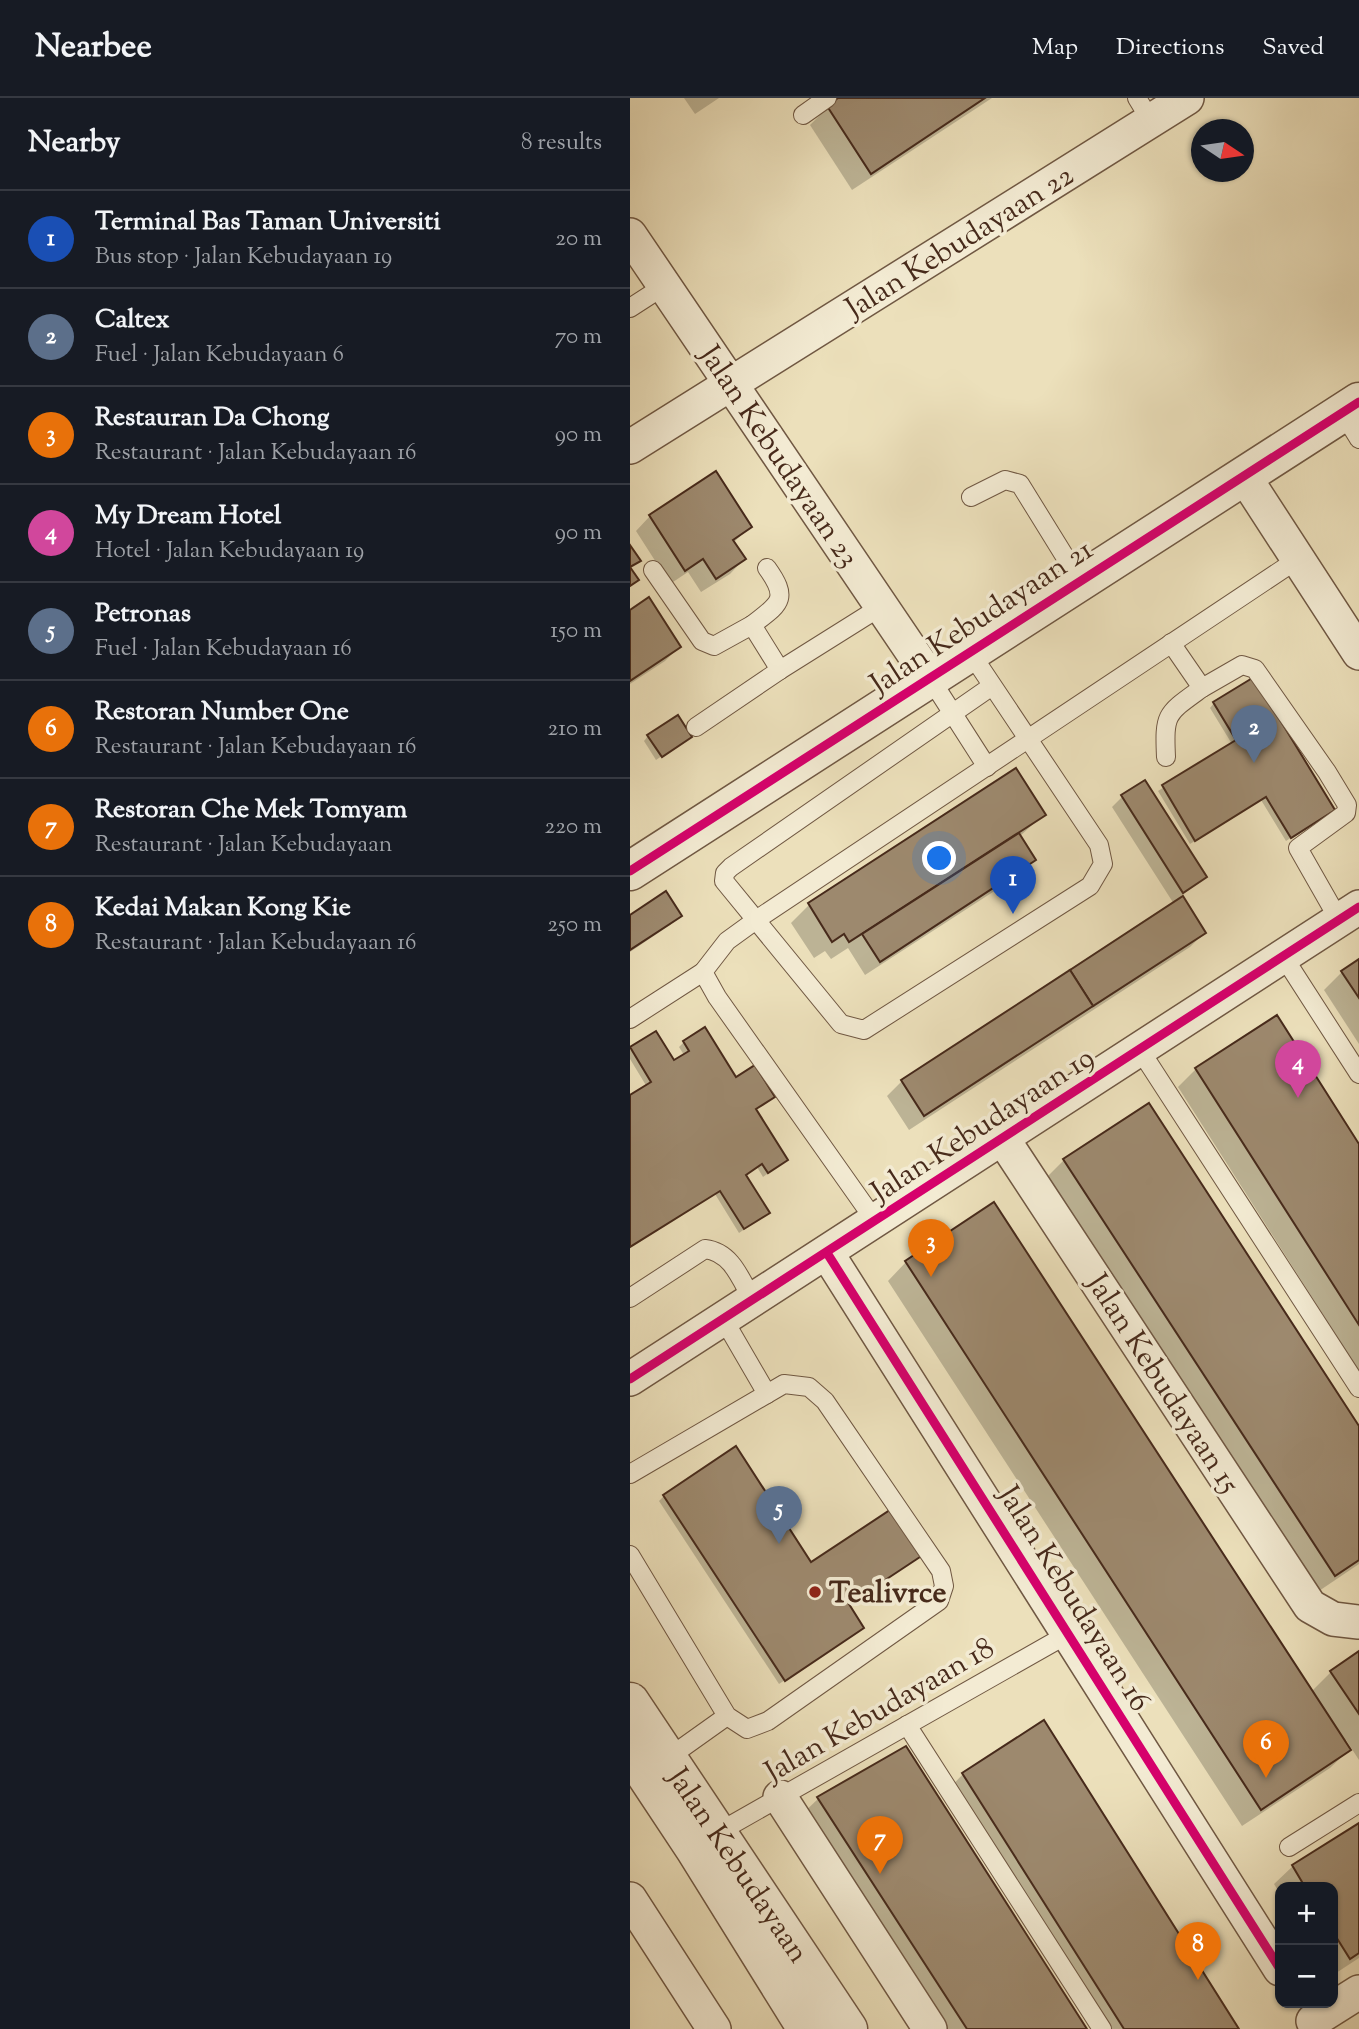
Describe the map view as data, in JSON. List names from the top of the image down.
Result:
{
  "streets": {
    "street": [
      "Jalan Kebudayaan 22",
      "Jalan Kebudayaan 23",
      "Jalan Kebudayaan 21",
      "Jalan Kebudayaan 19",
      "Jalan Kebudayaan 15",
      "Jalan Kebudayaan 16",
      "Jalan Kebudayaan"
    ],
    "lane": ["Jalan Kebudayaan 18"]
  },
  "crossings": [
    ["Jalan Kebudayaan 22", "Jalan Kebudayaan 23"],
    ["Jalan Kebudayaan 23", "Jalan Kebudayaan 21"],
    ["Jalan Kebudayaan 19", "Jalan Kebudayaan 15"],
    ["Jalan Kebudayaan 19", "Jalan Kebudayaan 16"],
    ["Jalan Kebudayaan 16", "Jalan Kebudayaan 18"],
    ["Jalan Kebudayaan 18", "Jalan Kebudayaan"]
  ],
  "places": ["Tealivrce"],
  "north": "right",
  "page": {
    "header": "Nearbee",
    "nav": ["Map", "Directions", "Saved"],
    "heading": ["Nearby", "8 results"],
    "list": [
      {
        "mark": "1",
        "name": "Terminal Bas Taman Universiti",
        "note": "Bus stop · Jalan Kebudayaan 19",
        "value": "20 m"
      },
      {
        "mark": "2",
        "name": "Caltex",
        "note": "Fuel · Jalan Kebudayaan 6",
        "value": "70 m"
      },
      {
        "mark": "3",
        "name": "Restauran Da Chong",
        "note": "Restaurant · Jalan Kebudayaan 16",
        "value": "90 m"
      },
      {
        "mark": "4",
        "name": "My Dream Hotel",
        "note": "Hotel · Jalan Kebudayaan 19",
        "value": "90 m"
      },
      {
        "mark": "5",
        "name": "Petronas",
        "note": "Fuel · Jalan Kebudayaan 16",
        "value": "150 m"
      },
      {
        "mark": "6",
        "name": "Restoran Number One",
        "note": "Restaurant · Jalan Kebudayaan 16",
        "value": "210 m"
      },
      {
        "mark": "7",
        "name": "Restoran Che Mek Tomyam",
        "note": "Restaurant · Jalan Kebudayaan",
        "value": "220 m"
      },
      {
        "mark": "8",
        "name": "Kedai Makan Kong Kie",
        "note": "Restaurant · Jalan Kebudayaan 16",
        "value": "250 m"
      }
    ],
    "pins": [
      "2",
      "1",
      "4",
      "3",
      "5",
      "6",
      "7",
      "8"
    ],
    "map_buttons": ["+", "−"]
  }
}
